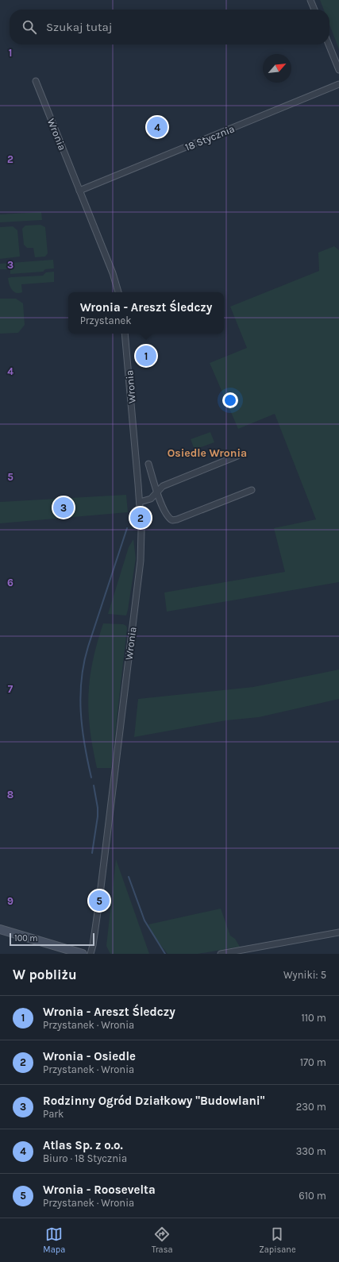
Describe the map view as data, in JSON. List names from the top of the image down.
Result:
{
  "streets": {
    "street": ["Wronia", "18 Stycznia"]
  },
  "crossings": [
    ["Wronia", "18 Stycznia"]
  ],
  "districts": ["Osiedle Wronia"],
  "scale_bar": "100 m",
  "north": "top right",
  "page": {
    "search": "Szukaj tutaj",
    "pins": [
      "4",
      "1",
      "3",
      "2",
      "5"
    ],
    "popup": ["Wronia - Areszt Śledczy", "Przystanek"],
    "scale": "100 m",
    "heading": ["W pobliżu", "Wyniki: 5"],
    "list": [
      {
        "mark": "1",
        "name": "Wronia - Areszt Śledczy",
        "note": "Przystanek · Wronia",
        "value": "110 m"
      },
      {
        "mark": "2",
        "name": "Wronia - Osiedle",
        "note": "Przystanek · Wronia",
        "value": "170 m"
      },
      {
        "mark": "3",
        "name": "Rodzinny Ogród Działkowy \"Budowlani\"",
        "note": "Park",
        "value": "230 m"
      },
      {
        "mark": "4",
        "name": "Atlas Sp. z o.o.",
        "note": "Biuro · 18 Stycznia",
        "value": "330 m"
      },
      {
        "mark": "5",
        "name": "Wronia - Roosevelta",
        "note": "Przystanek · Wronia",
        "value": "610 m"
      }
    ],
    "nav": ["Mapa", "Trasa", "Zapisane"]
  },
  "grid": {
    "rows": [
      "1",
      "2",
      "3",
      "4",
      "5",
      "6",
      "7",
      "8",
      "9"
    ]
  }
}
